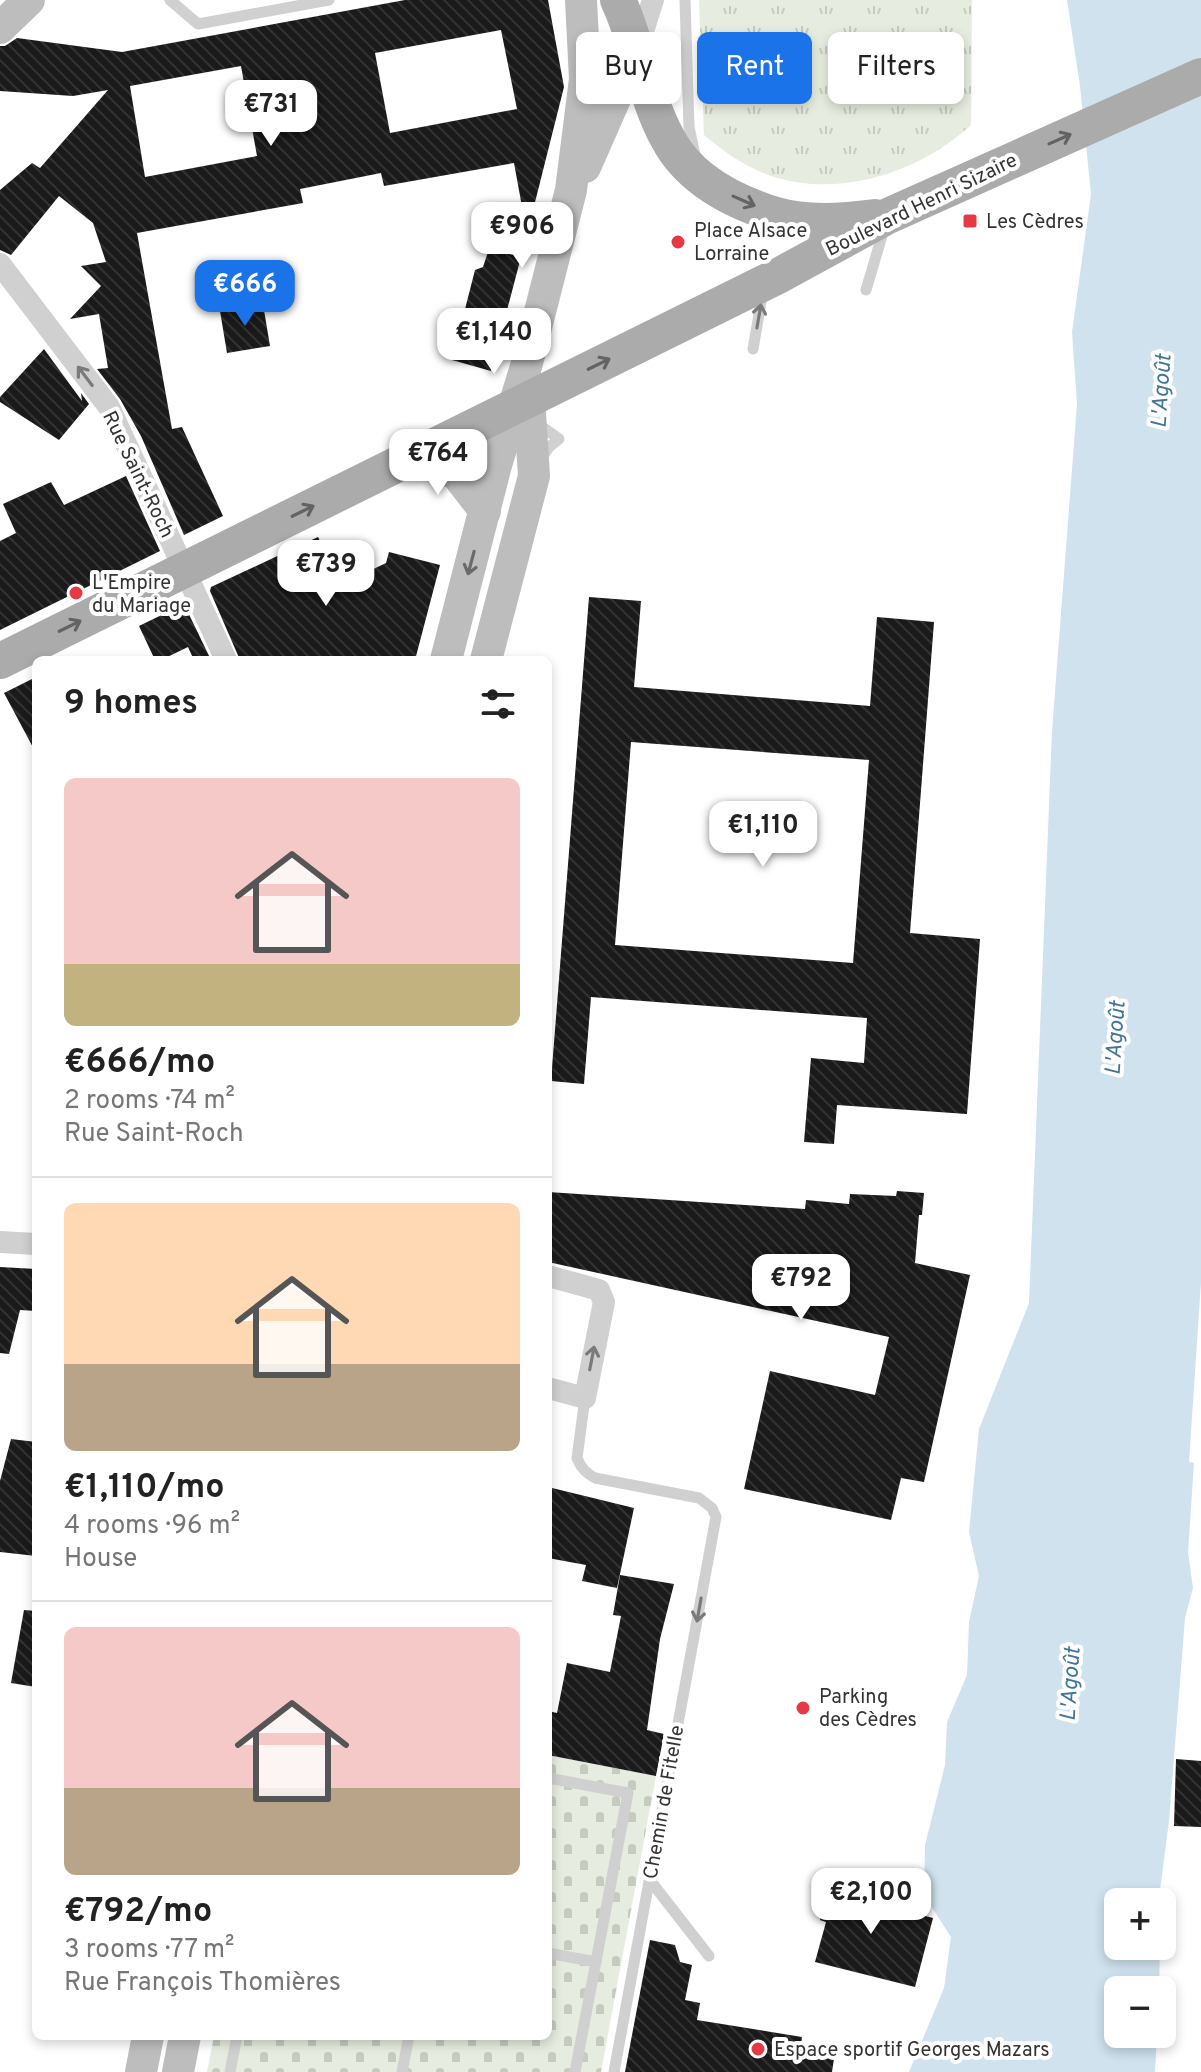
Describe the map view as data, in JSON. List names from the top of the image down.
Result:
{
  "streets": {
    "main road": ["Boulevard Henri Sizaire"],
    "street": ["Rue Saint-Roch"],
    "lane": ["Chemin de Fitelle"]
  },
  "crossings": [
    ["Boulevard Henri Sizaire", "Rue Saint-Roch"]
  ],
  "one_way": ["Boulevard Henri Sizaire", "Rue Saint-Roch", "Chemin de Fitelle"],
  "water": ["L'Agoût"],
  "places": {
    "transit": ["Les Cèdres"],
    "other": [
      "Place Alsace Lorraine",
      "L'Empire du Mariage",
      "Parking des Cèdres",
      "Espace sportif Georges Mazars"
    ]
  },
  "page": {
    "chip": ["Buy", "Rent", "Filters"],
    "price": [
      "€731",
      "€906",
      "€666",
      "€1,140",
      "€764",
      "€739",
      "€1,110",
      "€792",
      "€2,100"
    ],
    "heading": "9 homes",
    "list": [
      {
        "name": "€666/mo",
        "note": "2 rooms · 74 m² · Rue Saint-Roch"
      },
      {
        "name": "€1,110/mo",
        "note": "4 rooms · 96 m² · House"
      },
      {
        "name": "€792/mo",
        "note": "3 rooms · 77 m² · Rue François Thomières"
      }
    ],
    "map_buttons": ["+", "−"]
  }
}
